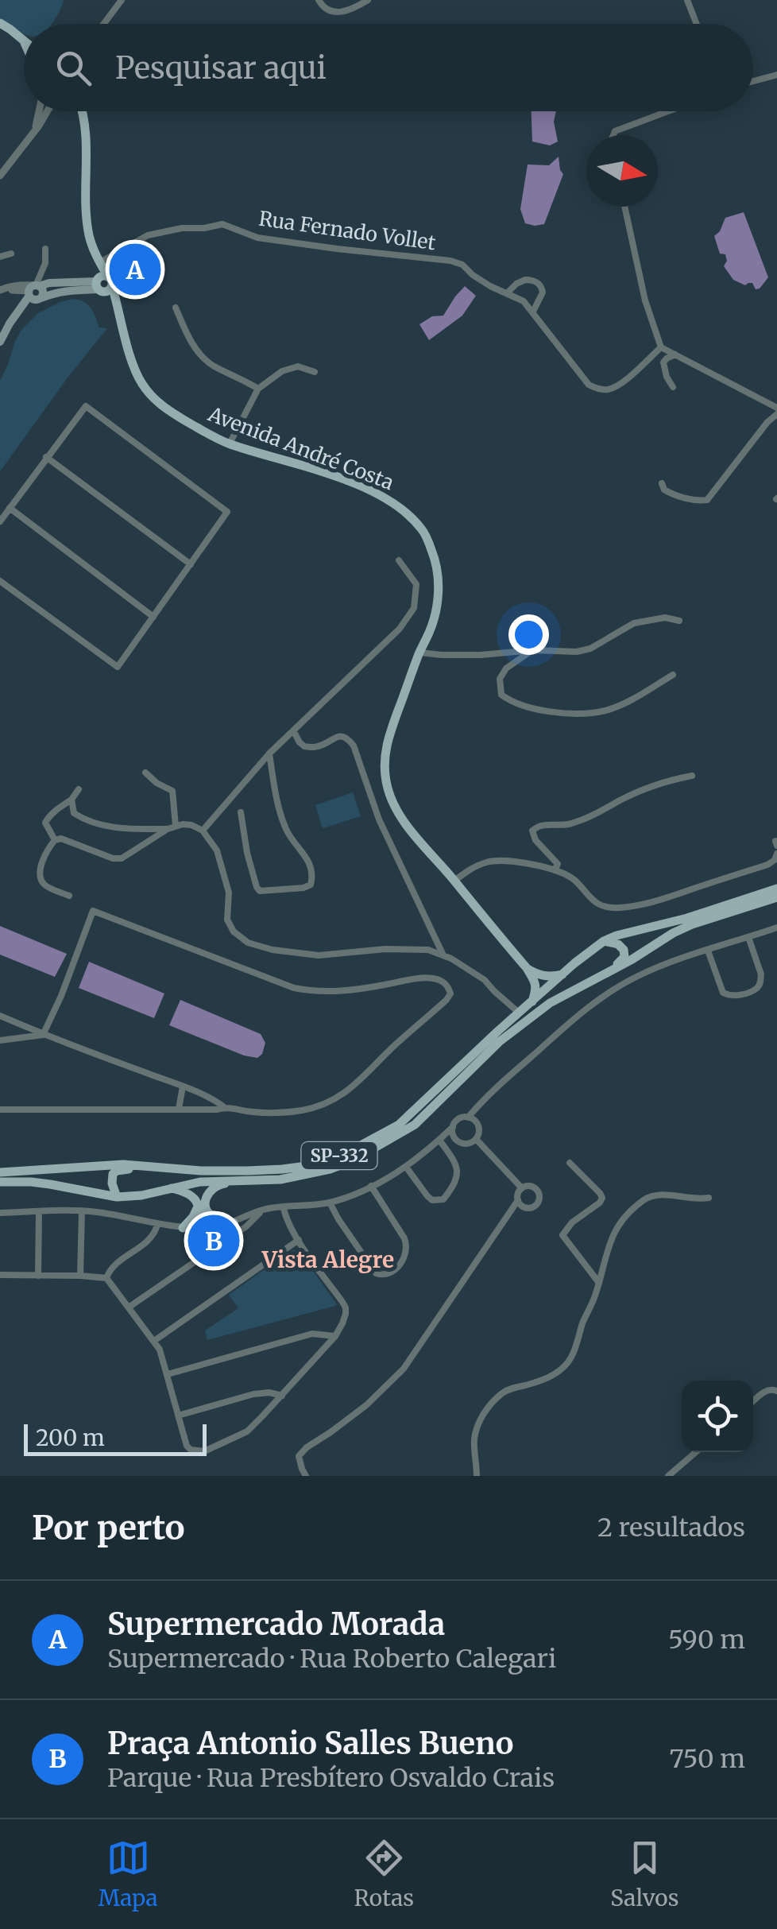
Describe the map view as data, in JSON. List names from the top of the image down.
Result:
{
  "streets": {
    "main road": ["Avenida André Costa", "SP-332"],
    "street": ["Rua Fernado Vollet"]
  },
  "crossings": [
    ["Avenida André Costa", "SP-332"]
  ],
  "districts": ["Vista Alegre"],
  "scale_bar": "200 m",
  "north": "right",
  "page": {
    "search": "Pesquisar aqui",
    "pins": ["A", "B"],
    "scale": "200 m",
    "heading": ["Por perto", "2 resultados"],
    "list": [
      {
        "mark": "A",
        "name": "Supermercado Morada",
        "note": "Supermercado · Rua Roberto Calegari",
        "value": "590 m"
      },
      {
        "mark": "B",
        "name": "Praça Antonio Salles Bueno",
        "note": "Parque · Rua Presbítero Osvaldo Crais",
        "value": "750 m"
      }
    ],
    "nav": ["Mapa", "Rotas", "Salvos"]
  }
}
